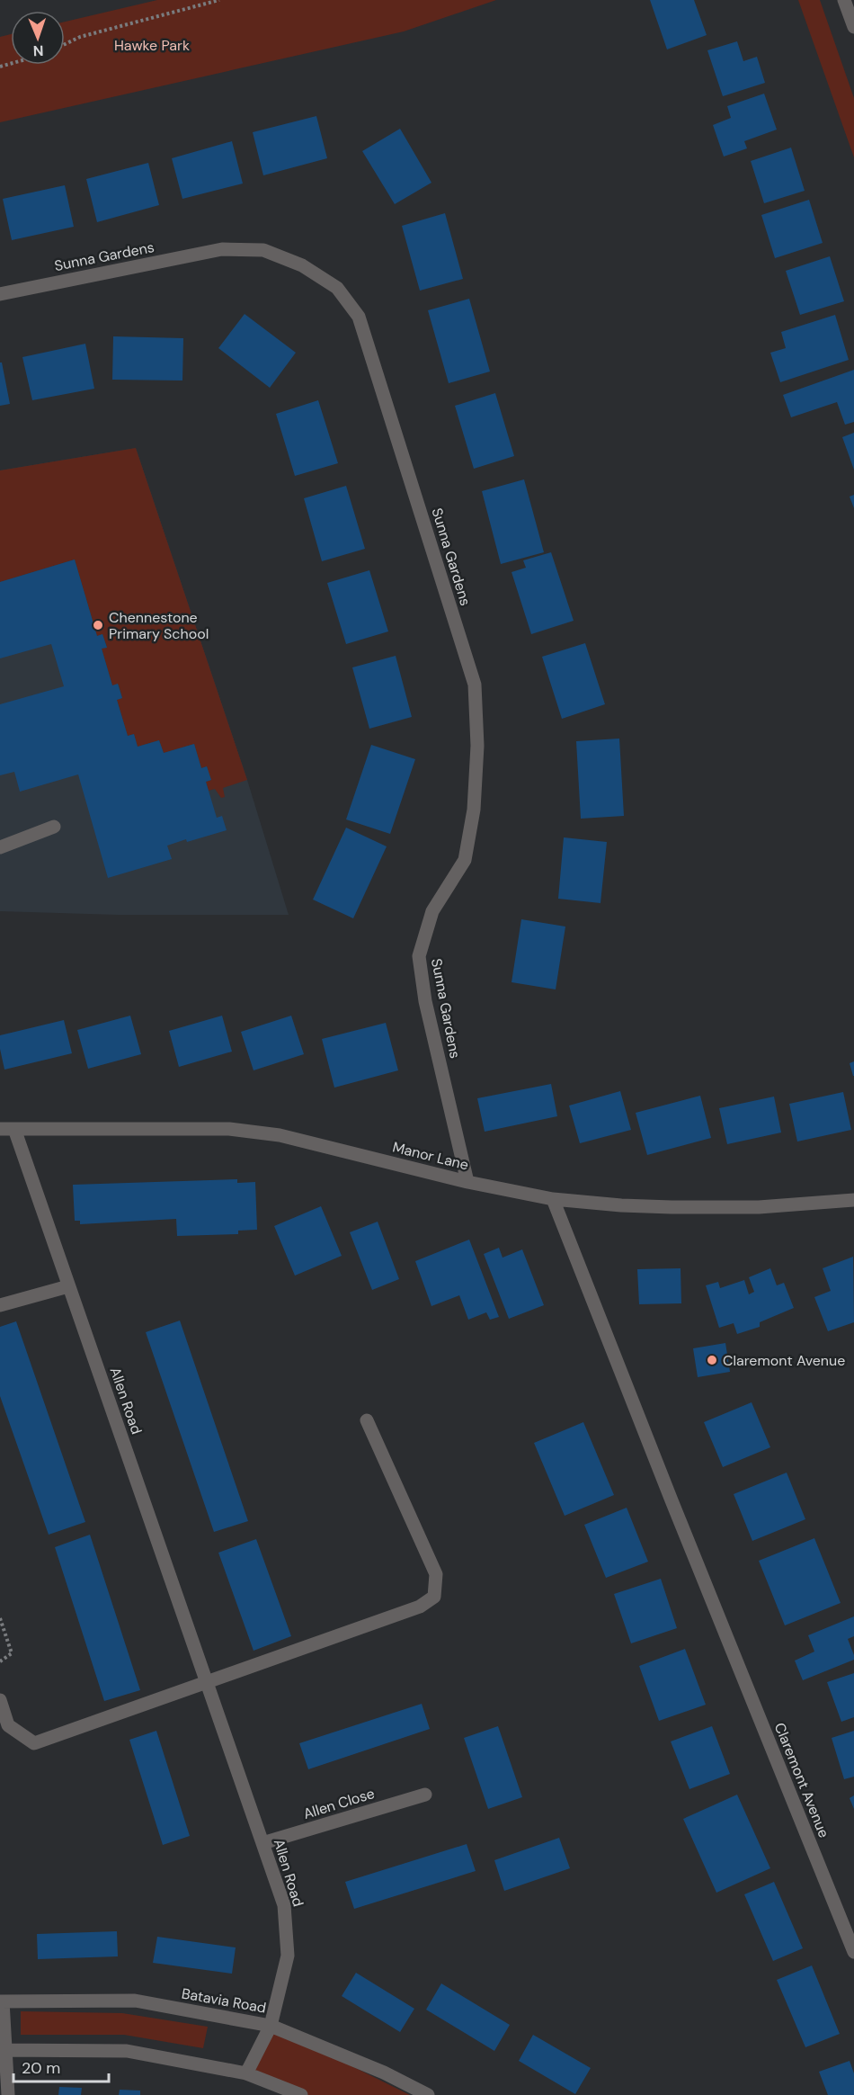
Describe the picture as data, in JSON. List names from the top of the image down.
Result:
{
  "streets": {
    "street": [
      "Sunna Gardens",
      "Manor Lane",
      "Allen Road",
      "Claremont Avenue",
      "Allen Close",
      "Batavia Road"
    ]
  },
  "crossings": [
    ["Sunna Gardens", "Manor Lane"],
    ["Manor Lane", "Allen Road"],
    ["Manor Lane", "Claremont Avenue"],
    ["Allen Road", "Allen Close"],
    ["Allen Road", "Batavia Road"]
  ],
  "parks": ["Hawke Park"],
  "places": ["Chennestone Primary School", "Claremont Avenue"],
  "scale_bar": "20 m",
  "north": "bottom"
}
